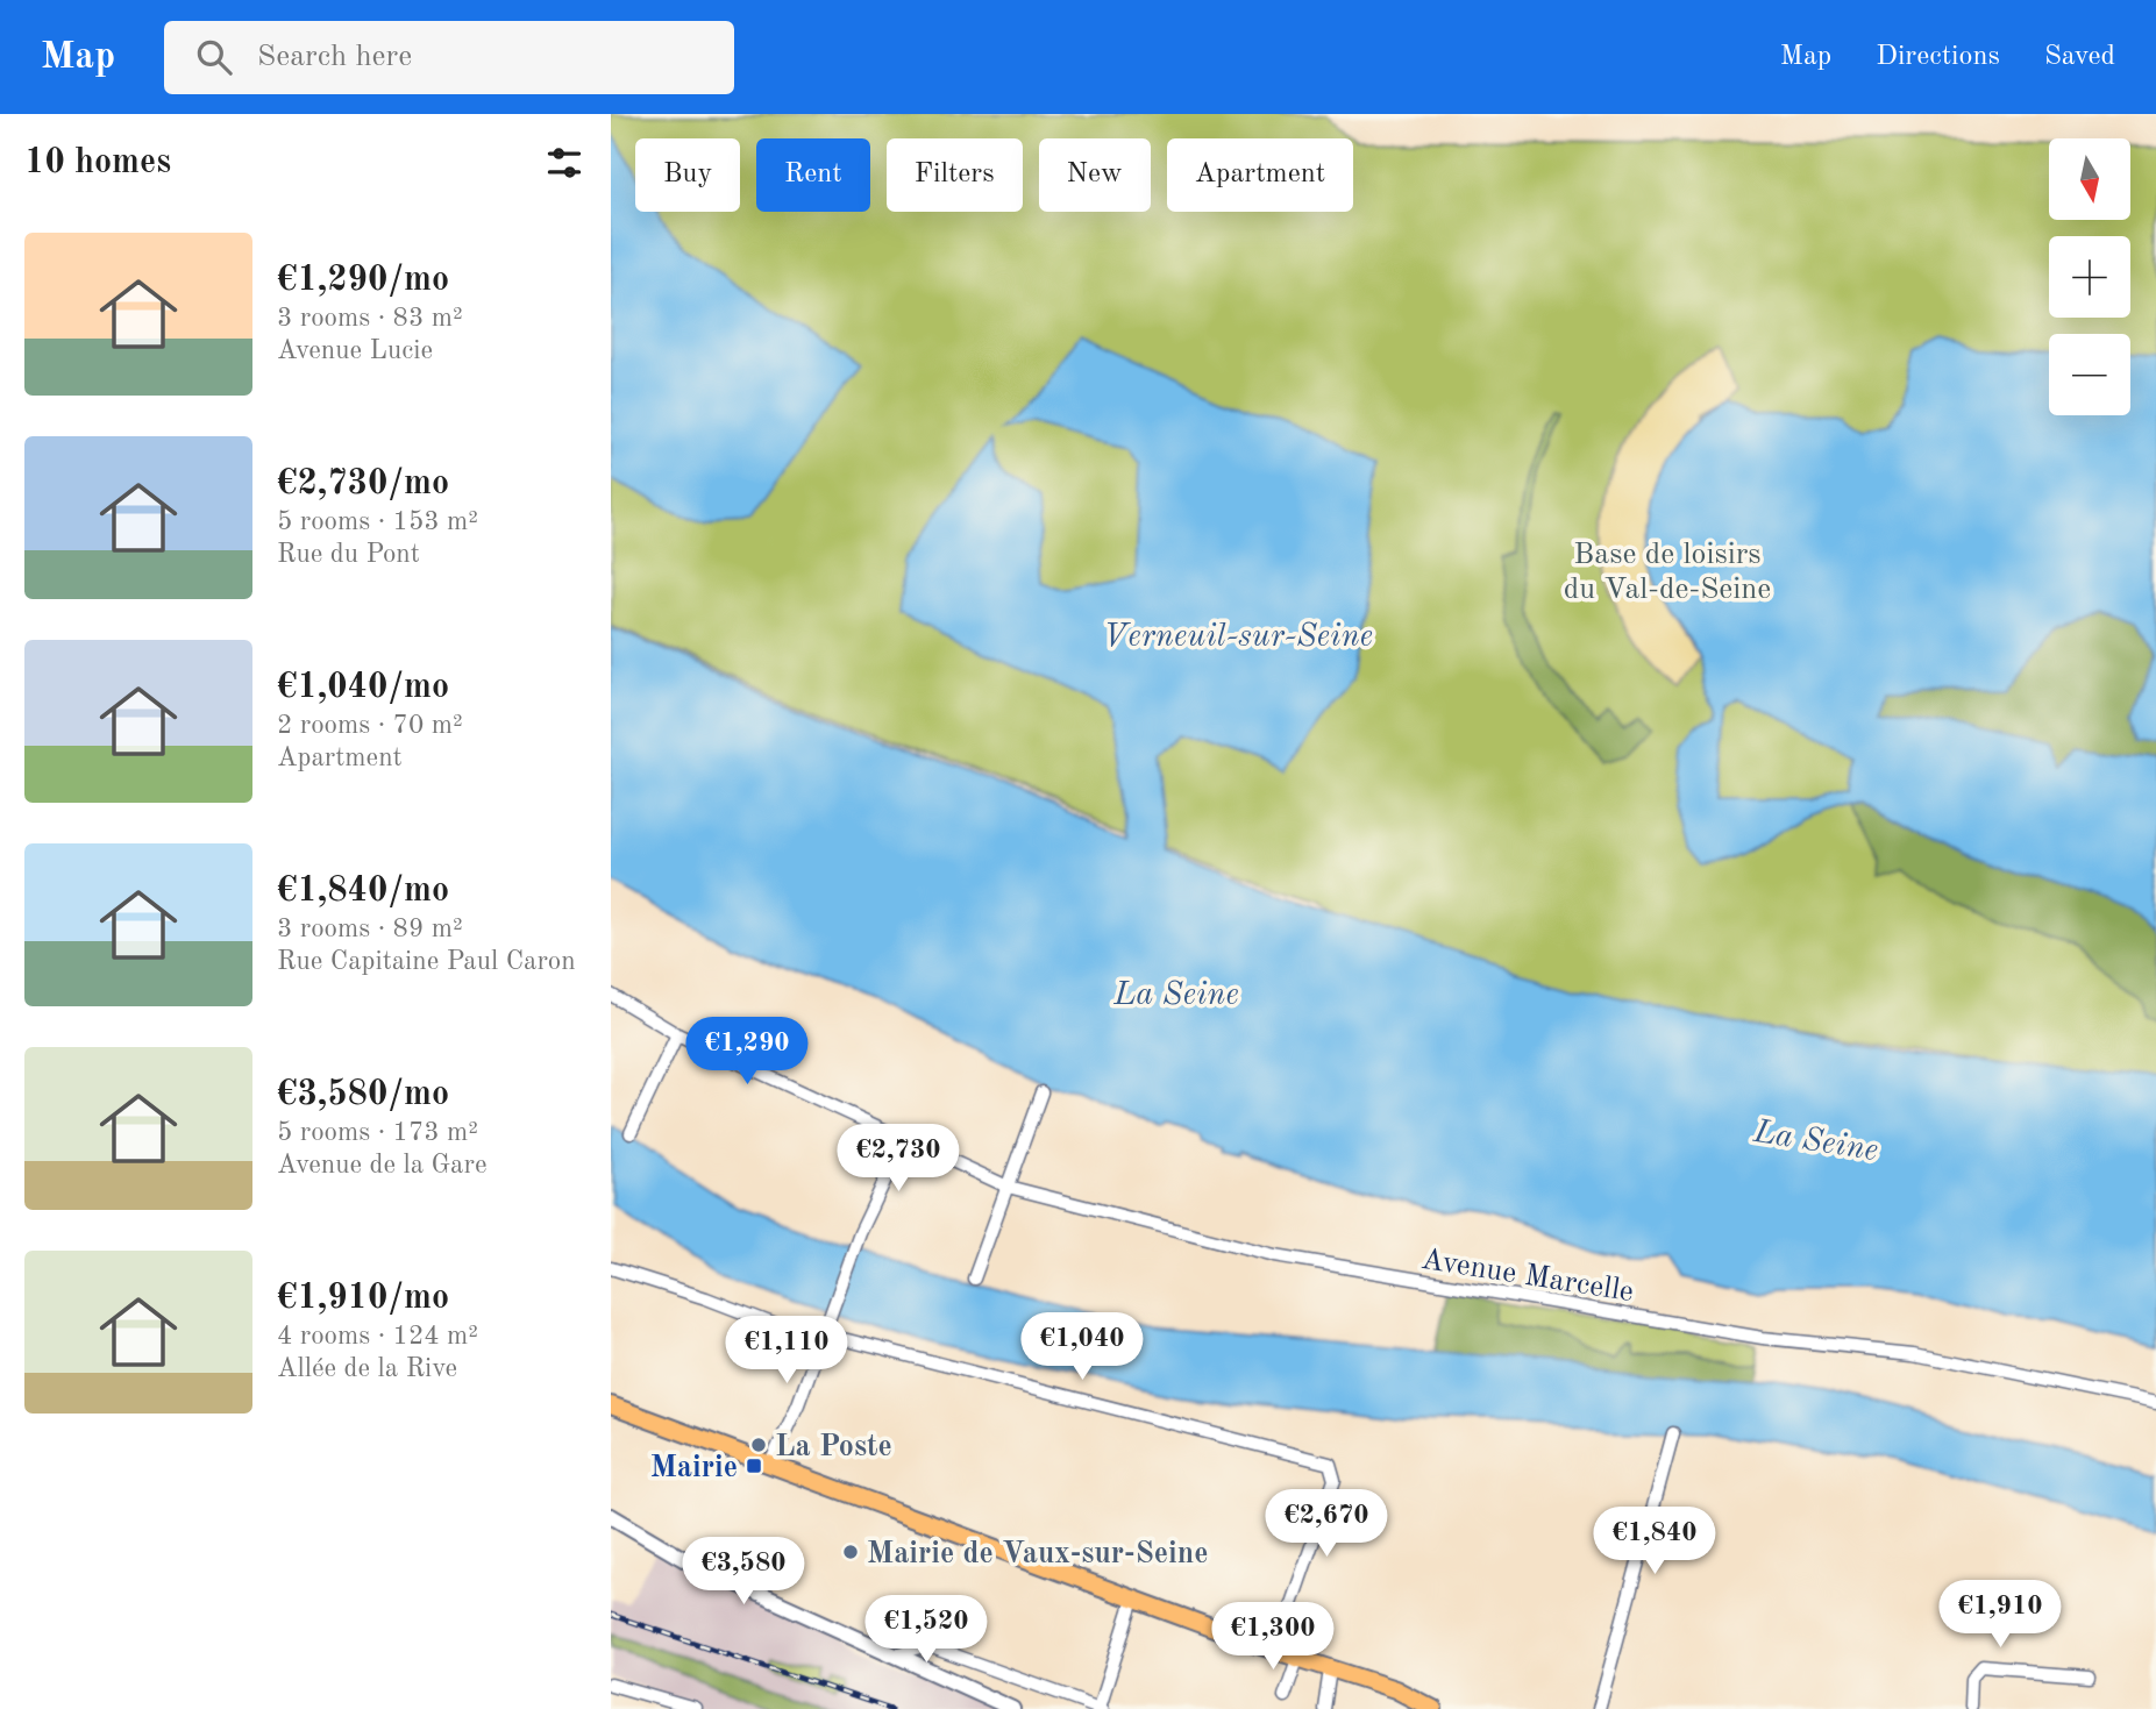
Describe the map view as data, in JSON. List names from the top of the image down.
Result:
{
  "streets": {
    "street": ["Avenue Marcelle"]
  },
  "water": ["Verneuil-sur-Seine", "La Seine"],
  "parks": ["Base de loisirs du Val-de-Seine"],
  "places": {
    "other": ["La Poste", "Mairie de Vaux-sur-Seine"],
    "transit": ["Mairie"]
  },
  "north": "bottom",
  "page": {
    "header": "Map",
    "search": "Search here",
    "nav": ["Map", "Directions", "Saved"],
    "heading": "10 homes",
    "map_buttons": ["+", "−"],
    "chip": [
      "Buy",
      "Rent",
      "Filters",
      "New",
      "Apartment"
    ],
    "list": [
      {
        "name": "€1,290/mo",
        "note": "3 rooms · 83 m² · Avenue Lucie"
      },
      {
        "name": "€2,730/mo",
        "note": "5 rooms · 153 m² · Rue du Pont"
      },
      {
        "name": "€1,040/mo",
        "note": "2 rooms · 70 m² · Apartment"
      },
      {
        "name": "€1,840/mo",
        "note": "3 rooms · 89 m² · Rue Capitaine Paul Caron"
      },
      {
        "name": "€3,580/mo",
        "note": "5 rooms · 173 m² · Avenue de la Gare"
      },
      {
        "name": "€1,910/mo",
        "note": "4 rooms · 124 m² · Allée de la Rive"
      }
    ],
    "price": [
      "€1,290",
      "€2,730",
      "€1,040",
      "€1,110",
      "€2,670",
      "€1,840",
      "€3,580",
      "€1,910",
      "€1,520",
      "€1,300"
    ]
  }
}
